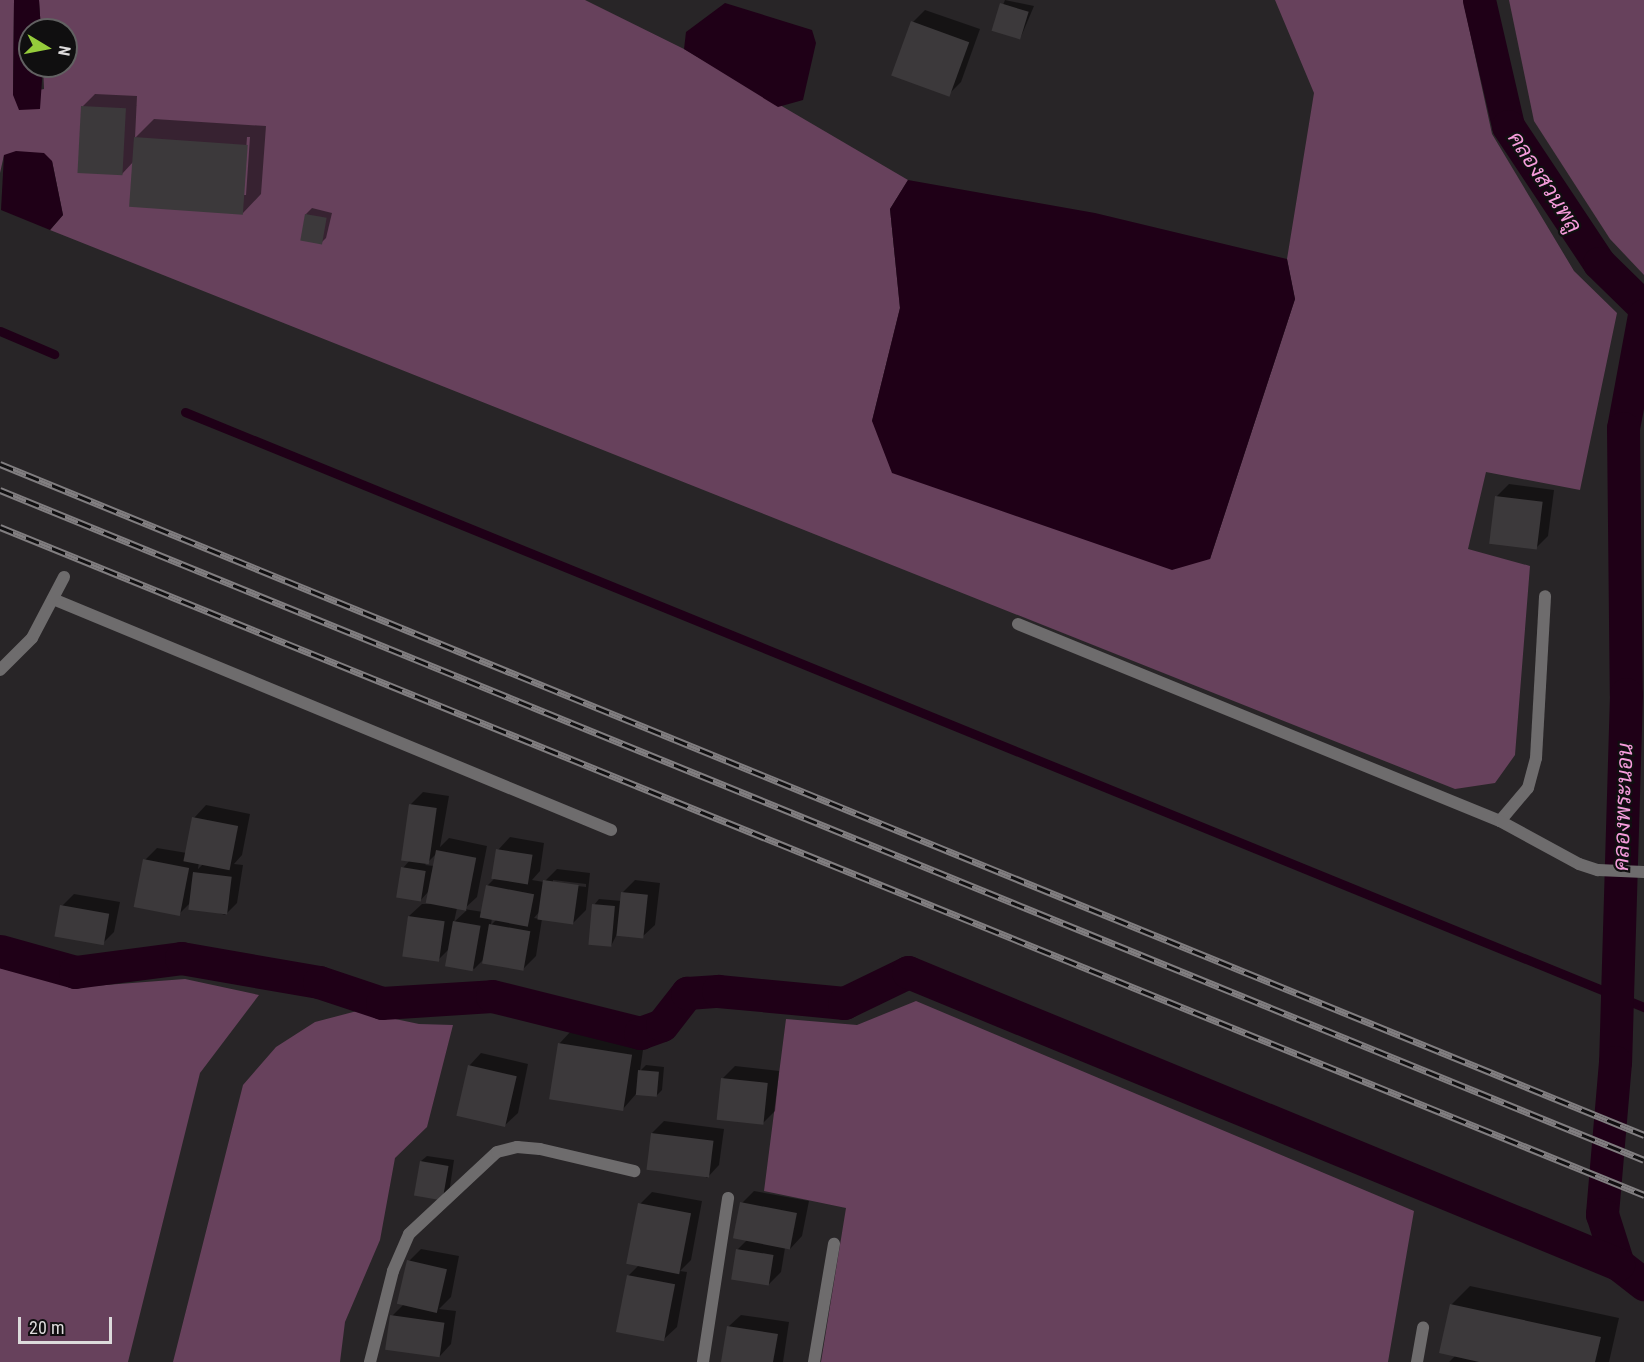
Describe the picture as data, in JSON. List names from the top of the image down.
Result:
{
  "water": ["คลองสวนพลู", "คลองพระนอน"],
  "scale_bar": "20 m",
  "north": "right"
}
